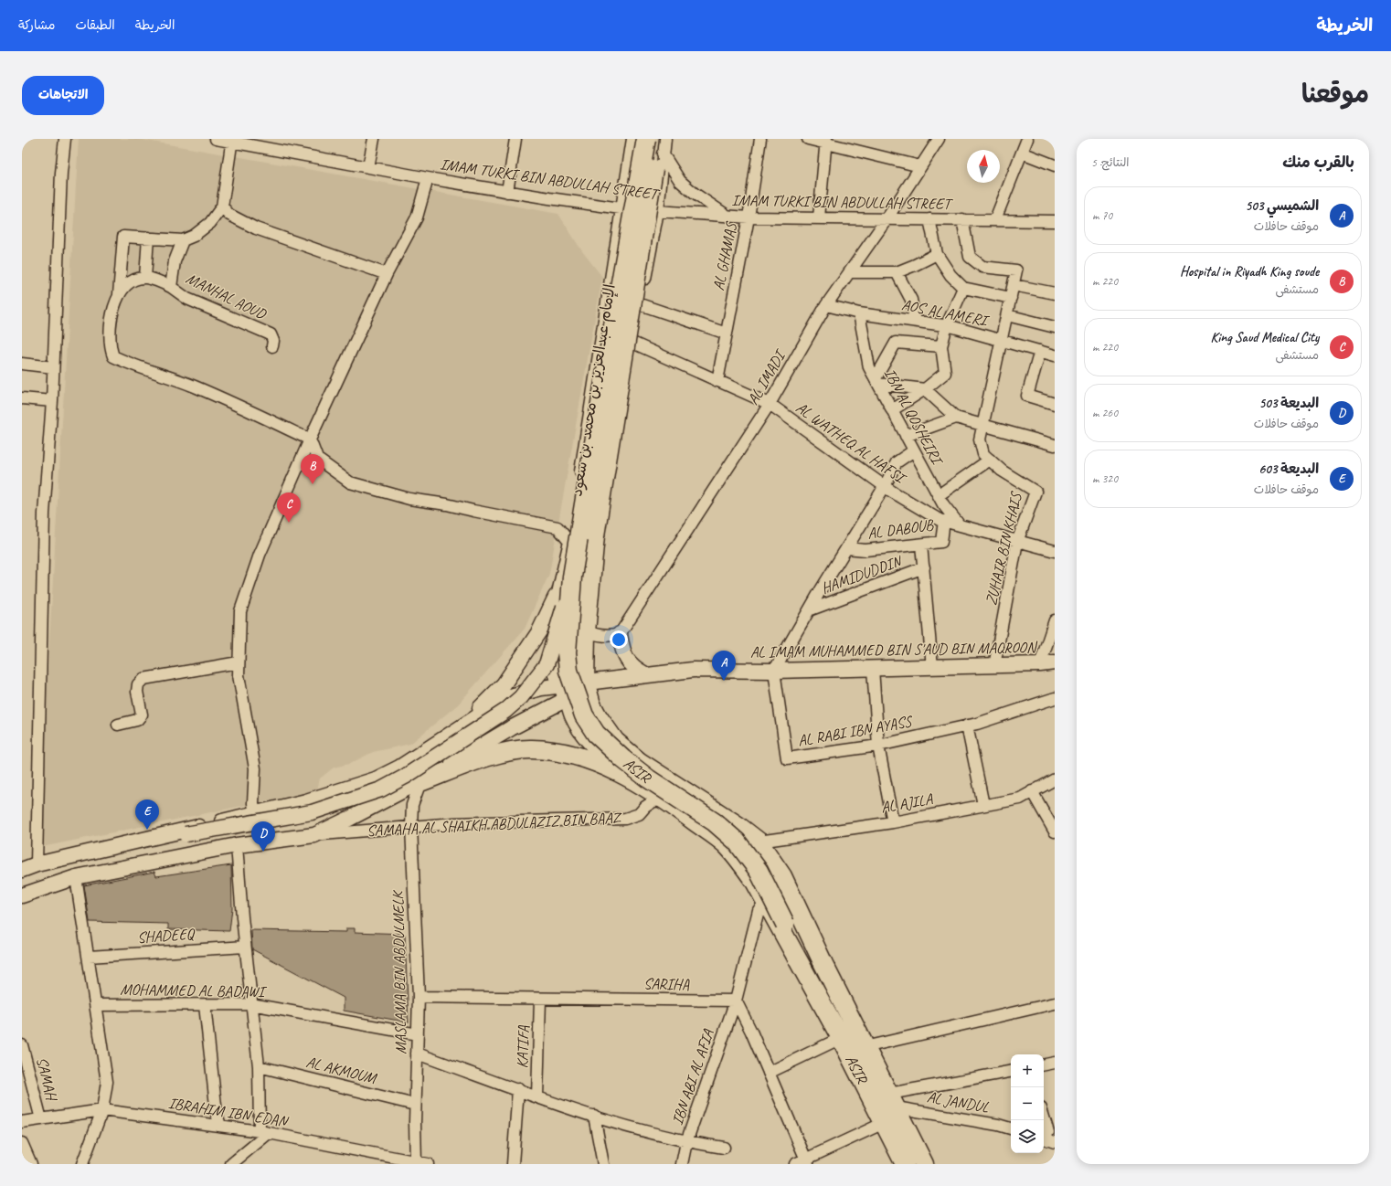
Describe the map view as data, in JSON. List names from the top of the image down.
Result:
{
  "streets": {
    "main road": ["الإمام عبدالعزيز بن محمد بن سعود", "ASIR", "SAMAHA AL SHAIKH ABDULAZIZ BIN BAAZ"],
    "street": [
      "IMAM TURKI BIN ABDULLAH STREET",
      "AL GHAMAS",
      "MANHAL AOUD",
      "AOS AL AMERI",
      "AL IMADI",
      "IBN AL QOSHEIRI",
      "AL WATHEQ AL HAFSI",
      "AL DABOUB",
      "ZUHAIR BIN KHAIS",
      "HAMIDUDDIN",
      "AL IMAM MUHAMMED BIN S'AUD BIN MAQROON",
      "AL RABI IBN AYASS",
      "AL AJILA",
      "SHADEEQ",
      "MASLAMA BIN ABDULMELK",
      "SARIHA",
      "MOHAMMED AL BADAWI",
      "KATIFA",
      "AL AKMOUM",
      "IBN ABI AL AFIA",
      "SAMAH",
      "AL JANDUL",
      "IBRAHIM IBN EDAN"
    ]
  },
  "crossings": [
    ["IMAM TURKI BIN ABDULLAH STREET", "AL GHAMAS"],
    ["IMAM TURKI BIN ABDULLAH STREET", "AL IMADI"],
    ["IMAM TURKI BIN ABDULLAH STREET", "الإمام عبدالعزيز بن محمد بن سعود"],
    ["IMAM TURKI BIN ABDULLAH STREET", "ZUHAIR BIN KHAIS"],
    ["AL GHAMAS", "AL WATHEQ AL HAFSI"],
    ["AOS AL AMERI", "AL IMADI"],
    ["AOS AL AMERI", "IBN AL QOSHEIRI"],
    ["AOS AL AMERI", "ZUHAIR BIN KHAIS"],
    ["AL IMADI", "AL WATHEQ AL HAFSI"],
    ["الإمام عبدالعزيز بن محمد بن سعود", "AL WATHEQ AL HAFSI"],
    ["الإمام عبدالعزيز بن محمد بن سعود", "ASIR"],
    ["IBN AL QOSHEIRI", "AL WATHEQ AL HAFSI"],
    ["AL WATHEQ AL HAFSI", "AL DABOUB"],
    ["AL WATHEQ AL HAFSI", "ZUHAIR BIN KHAIS"],
    ["ZUHAIR BIN KHAIS", "AL IMAM MUHAMMED BIN S'AUD BIN MAQROON"],
    ["AL IMAM MUHAMMED BIN S'AUD BIN MAQROON", "AL RABI IBN AYASS"],
    ["AL IMAM MUHAMMED BIN S'AUD BIN MAQROON", "SAMAHA AL SHAIKH ABDULAZIZ BIN BAAZ"],
    ["ASIR", "SAMAHA AL SHAIKH ABDULAZIZ BIN BAAZ"],
    ["SAMAHA AL SHAIKH ABDULAZIZ BIN BAAZ", "MASLAMA BIN ABDULMELK"],
    ["SAMAHA AL SHAIKH ABDULAZIZ BIN BAAZ", "IBN ABI AL AFIA"],
    ["MASLAMA BIN ABDULMELK", "SARIHA"],
    ["MASLAMA BIN ABDULMELK", "MOHAMMED AL BADAWI"],
    ["MASLAMA BIN ABDULMELK", "AL AKMOUM"],
    ["MASLAMA BIN ABDULMELK", "IBRAHIM IBN EDAN"],
    ["SARIHA", "KATIFA"],
    ["SARIHA", "IBN ABI AL AFIA"],
    ["SAMAH", "IBRAHIM IBN EDAN"]
  ],
  "north": "top",
  "page": {
    "header": "الخريطة",
    "nav": ["الخريطة", "الطبقات", "مشاركة"],
    "title": "موقعنا",
    "buttons": "الاتجاهات",
    "heading": ["بالقرب منك", "النتائج: 5"],
    "list": [
      {
        "mark": "A",
        "name": "الشميسي 503",
        "note": "موقف حافلات",
        "value": "70 m"
      },
      {
        "mark": "B",
        "name": "Hospital in Riyadh King soude",
        "note": "مستشفى",
        "value": "220 m"
      },
      {
        "mark": "C",
        "name": "King Saud Medical City",
        "note": "مستشفى",
        "value": "220 m"
      },
      {
        "mark": "D",
        "name": "البديعة 503",
        "note": "موقف حافلات",
        "value": "260 m"
      },
      {
        "mark": "E",
        "name": "البديعة 603",
        "note": "موقف حافلات",
        "value": "320 m"
      }
    ],
    "pins": [
      "B",
      "C",
      "A",
      "E",
      "D"
    ],
    "map_buttons": ["+", "−"]
  }
}
